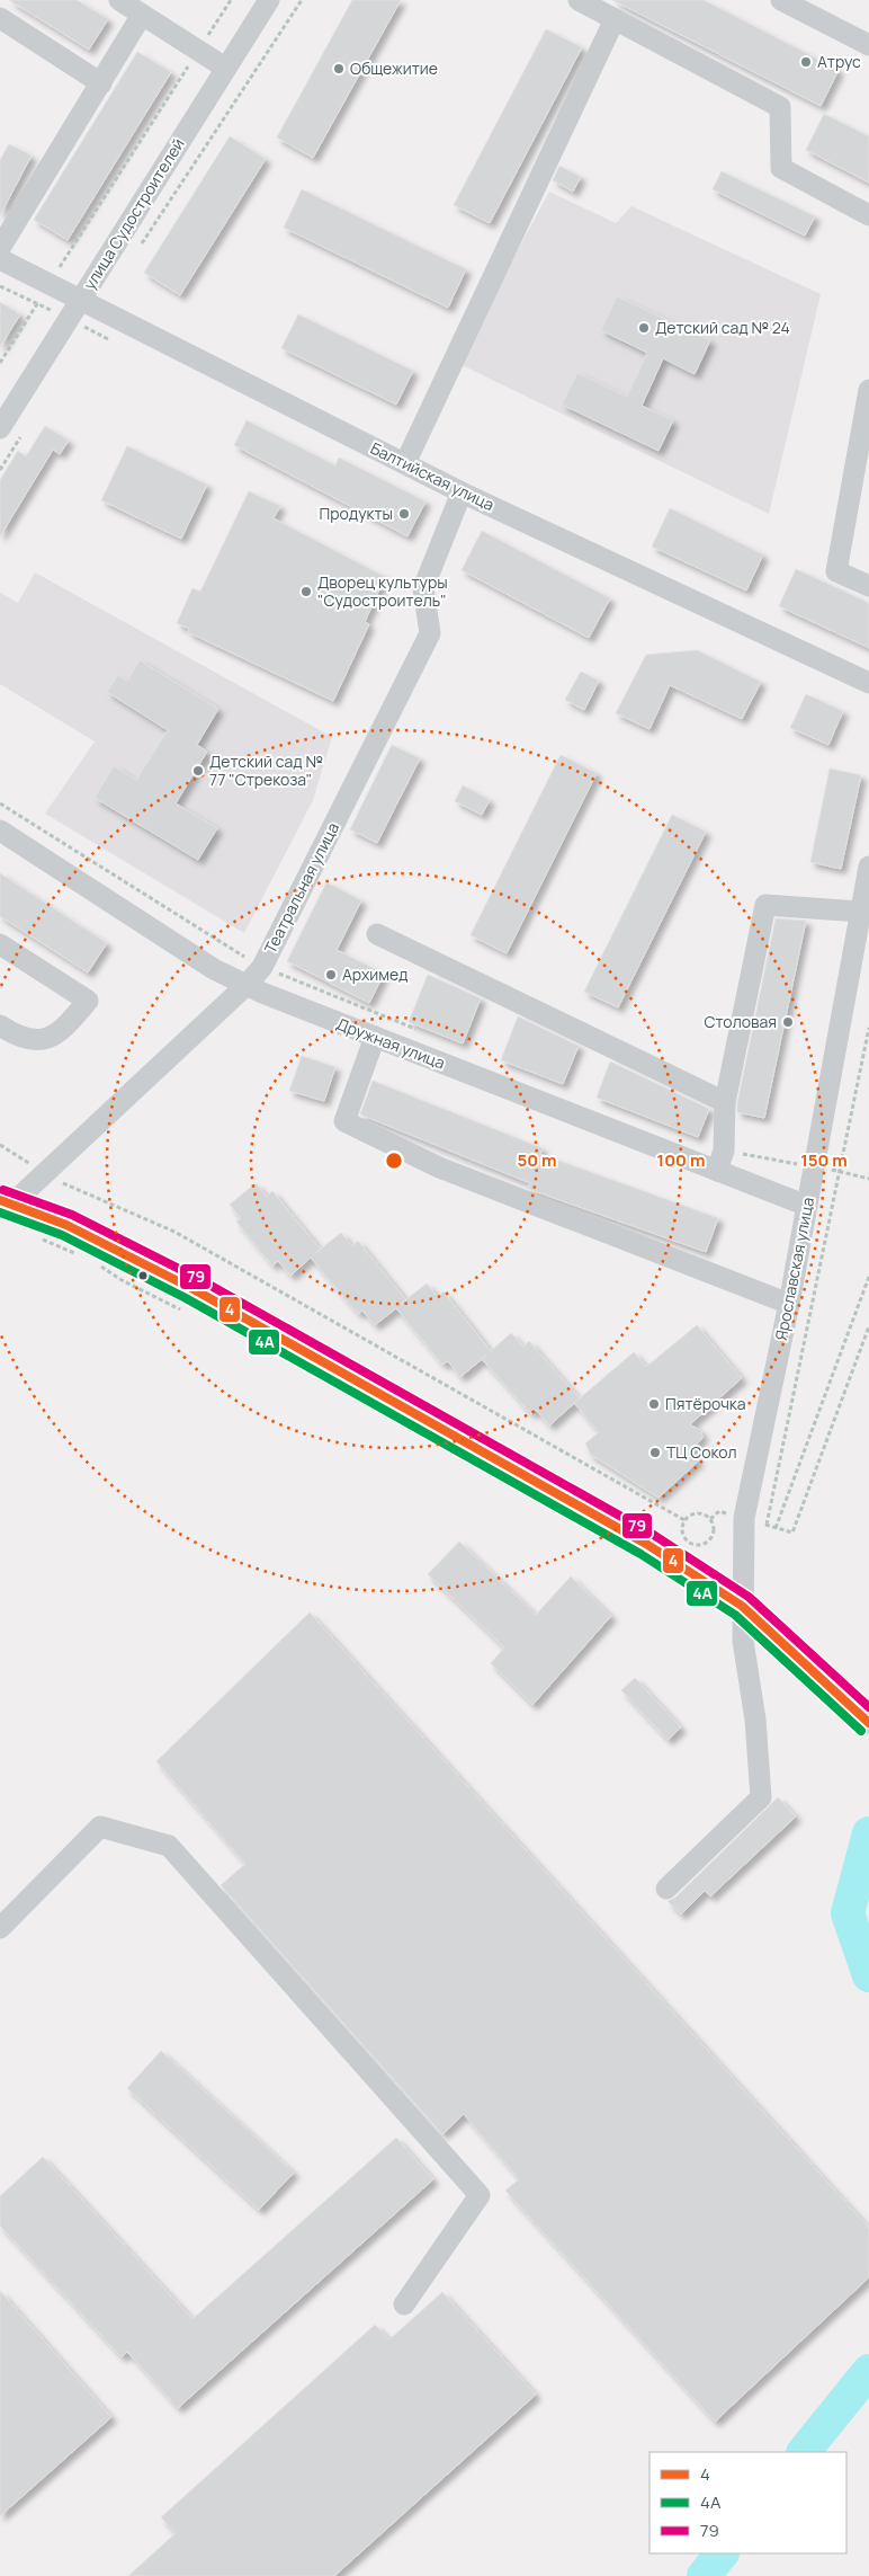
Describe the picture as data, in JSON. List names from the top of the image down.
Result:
{
  "streets": {
    "street": [
      "улица Судостроителей",
      "Балтийская улица",
      "Театральная улица",
      "Дружная улица",
      "Ярославская улица"
    ]
  },
  "crossings": [
    ["улица Судостроителей", "Балтийская улица"],
    ["Балтийская улица", "Театральная улица"],
    ["Театральная улица", "Дружная улица"],
    ["Дружная улица", "Ярославская улица"]
  ],
  "places": [
    "Атрус",
    "Общежитие",
    "Детский сад № 24",
    "Продукты",
    "Дворец культуры \"Судостроитель\"",
    "Детский сад № 77 \"Стрекоза\"",
    "Архимед",
    "Столовая",
    "Пятёрочка",
    "ТЦ Сокол"
  ],
  "lines": ["transit line 79", "transit line 4", "transit line 4А"],
  "legend": ["4", "4А", "79"],
  "rings": ["50 m", "100 m", "150 m"]
}
